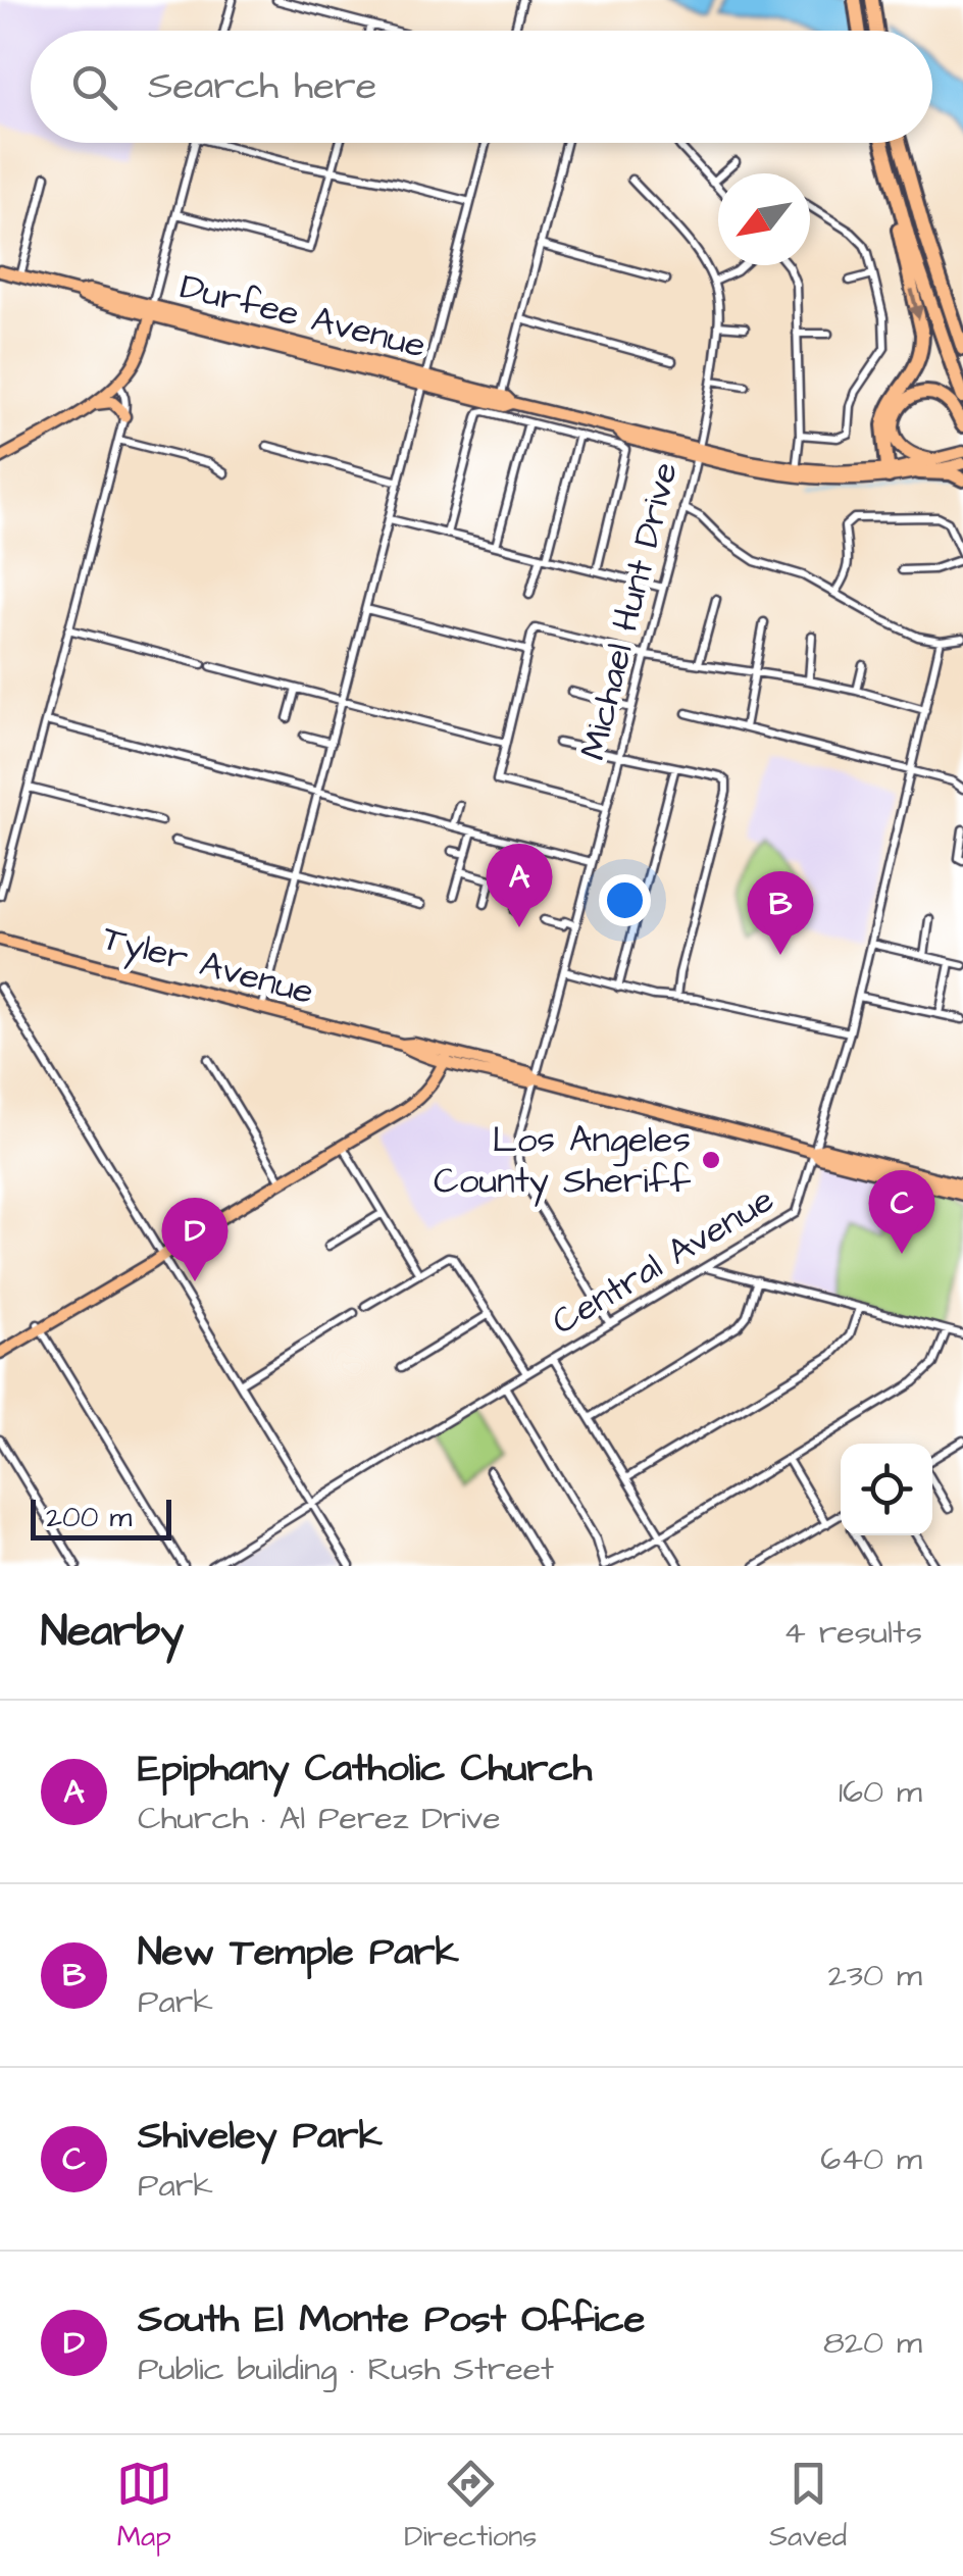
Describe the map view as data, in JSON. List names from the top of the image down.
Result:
{
  "streets": {
    "main road": ["Durfee Avenue", "Tyler Avenue"],
    "street": ["Michael Hunt Drive", "Central Avenue"]
  },
  "crossings": [
    ["Durfee Avenue", "Michael Hunt Drive"],
    ["Michael Hunt Drive", "Tyler Avenue"],
    ["Michael Hunt Drive", "Central Avenue"],
    ["Tyler Avenue", "Central Avenue"]
  ],
  "places": ["Los Angeles County Sheriff"],
  "scale_bar": "200 m",
  "north": "bottom left",
  "page": {
    "search": "Search here",
    "pins": [
      "A",
      "B",
      "C",
      "D"
    ],
    "scale": "200 m",
    "heading": ["Nearby", "4 results"],
    "list": [
      {
        "mark": "A",
        "name": "Epiphany Catholic Church",
        "note": "Church · Al Perez Drive",
        "value": "160 m"
      },
      {
        "mark": "B",
        "name": "New Temple Park",
        "note": "Park",
        "value": "230 m"
      },
      {
        "mark": "C",
        "name": "Shiveley Park",
        "note": "Park",
        "value": "640 m"
      },
      {
        "mark": "D",
        "name": "South El Monte Post Office",
        "note": "Public building · Rush Street",
        "value": "820 m"
      }
    ],
    "nav": ["Map", "Directions", "Saved"]
  }
}
